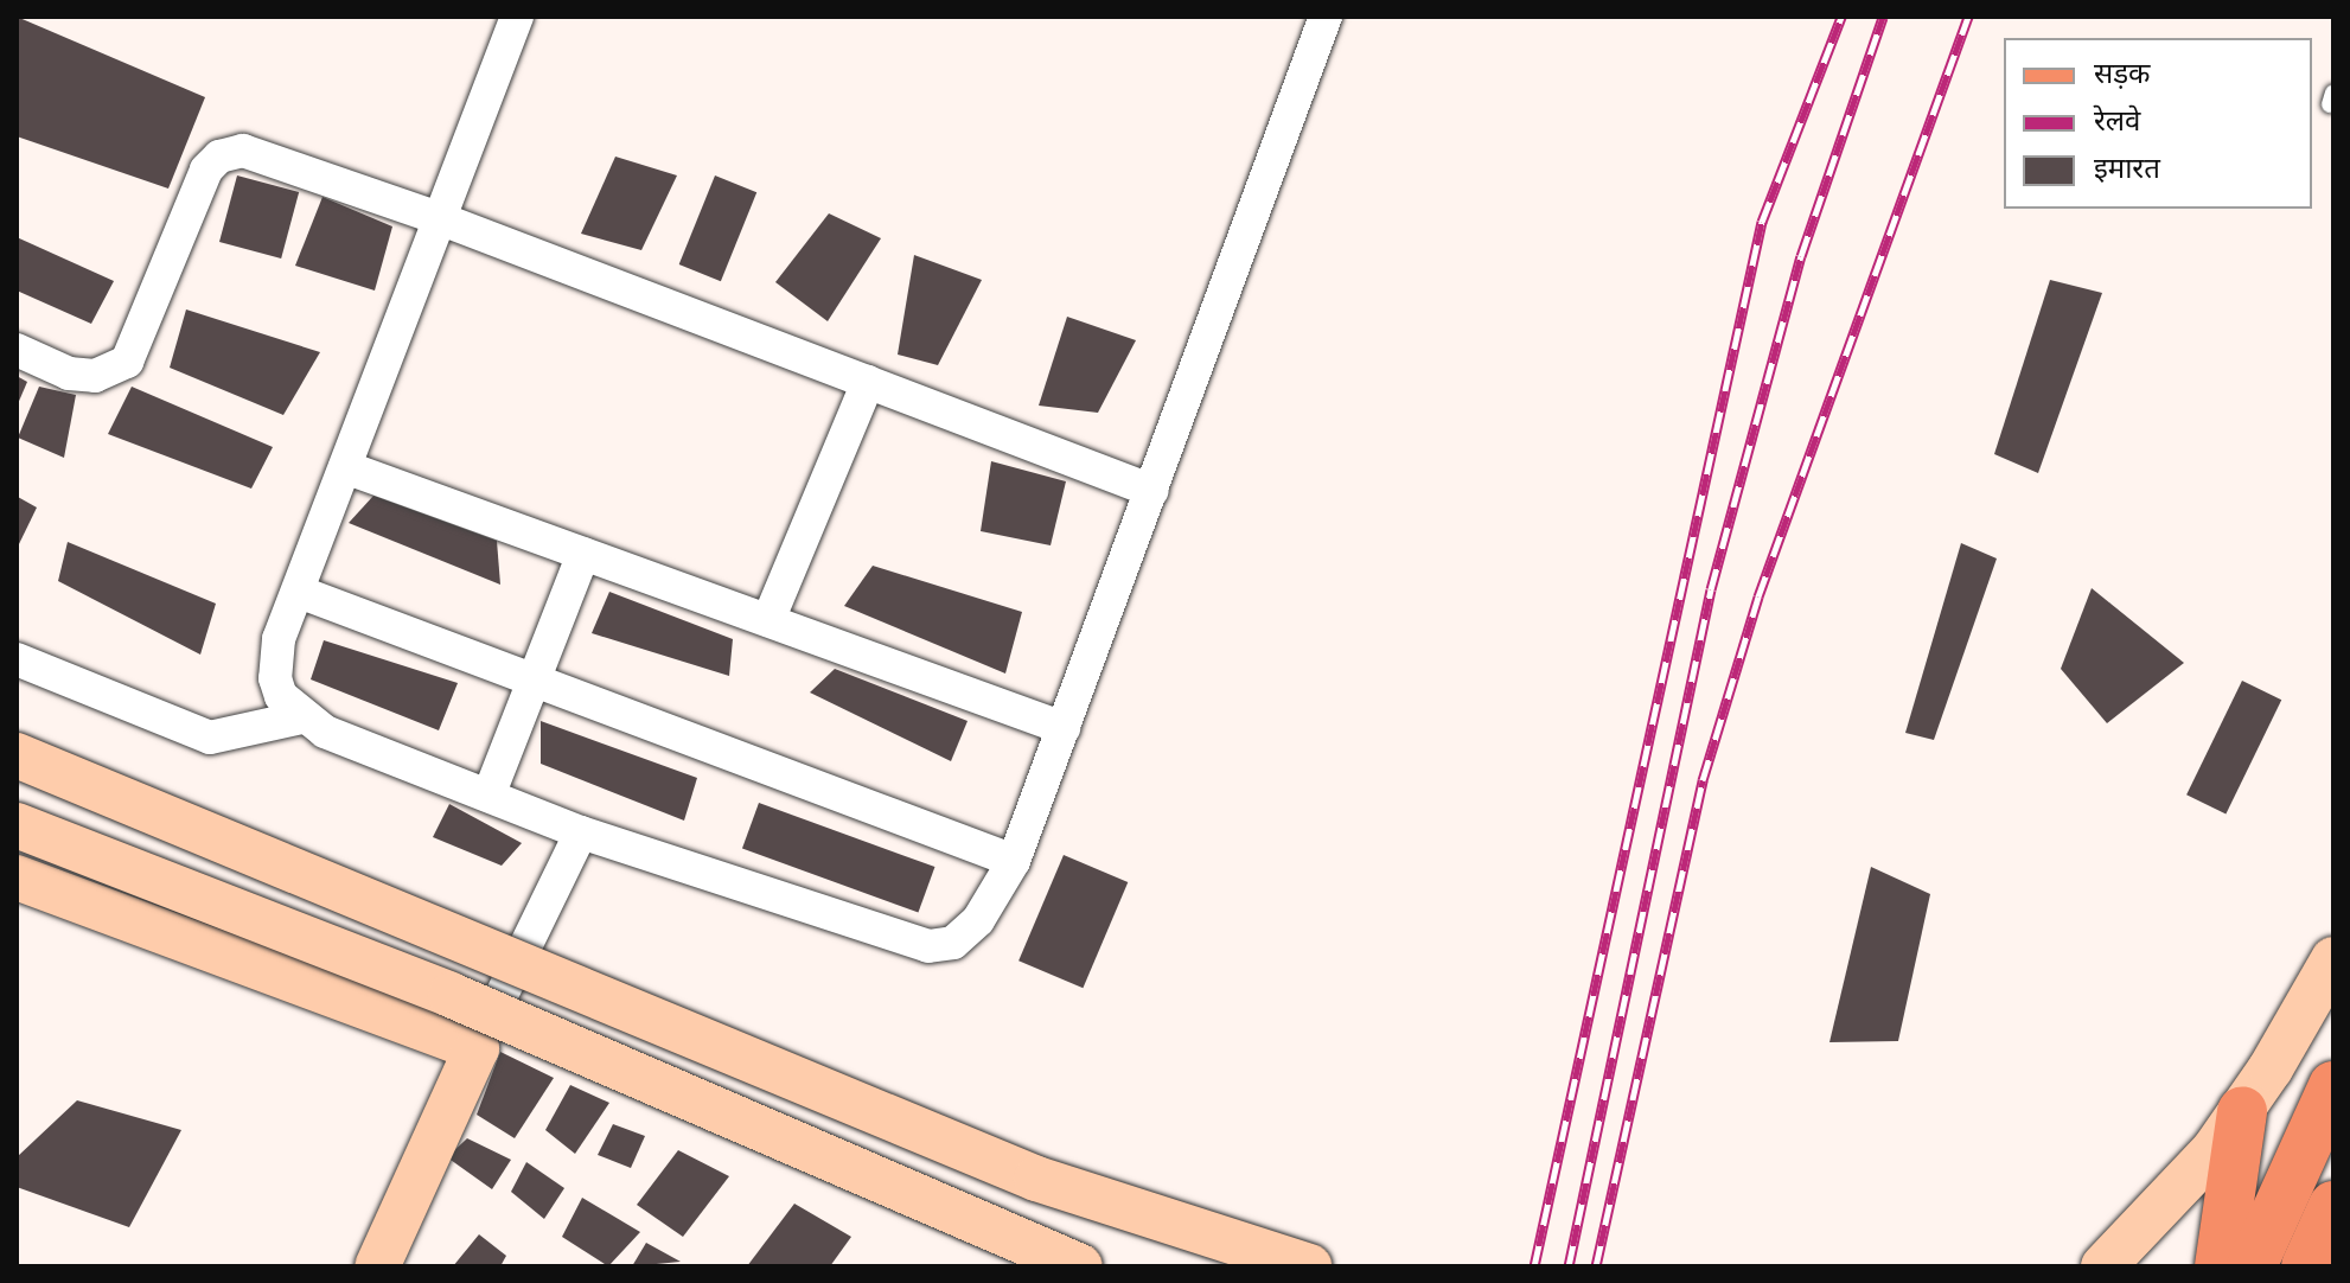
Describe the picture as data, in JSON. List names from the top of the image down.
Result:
{
  "legend": ["सड़क", "रेलवे", "इमारत"]
}
